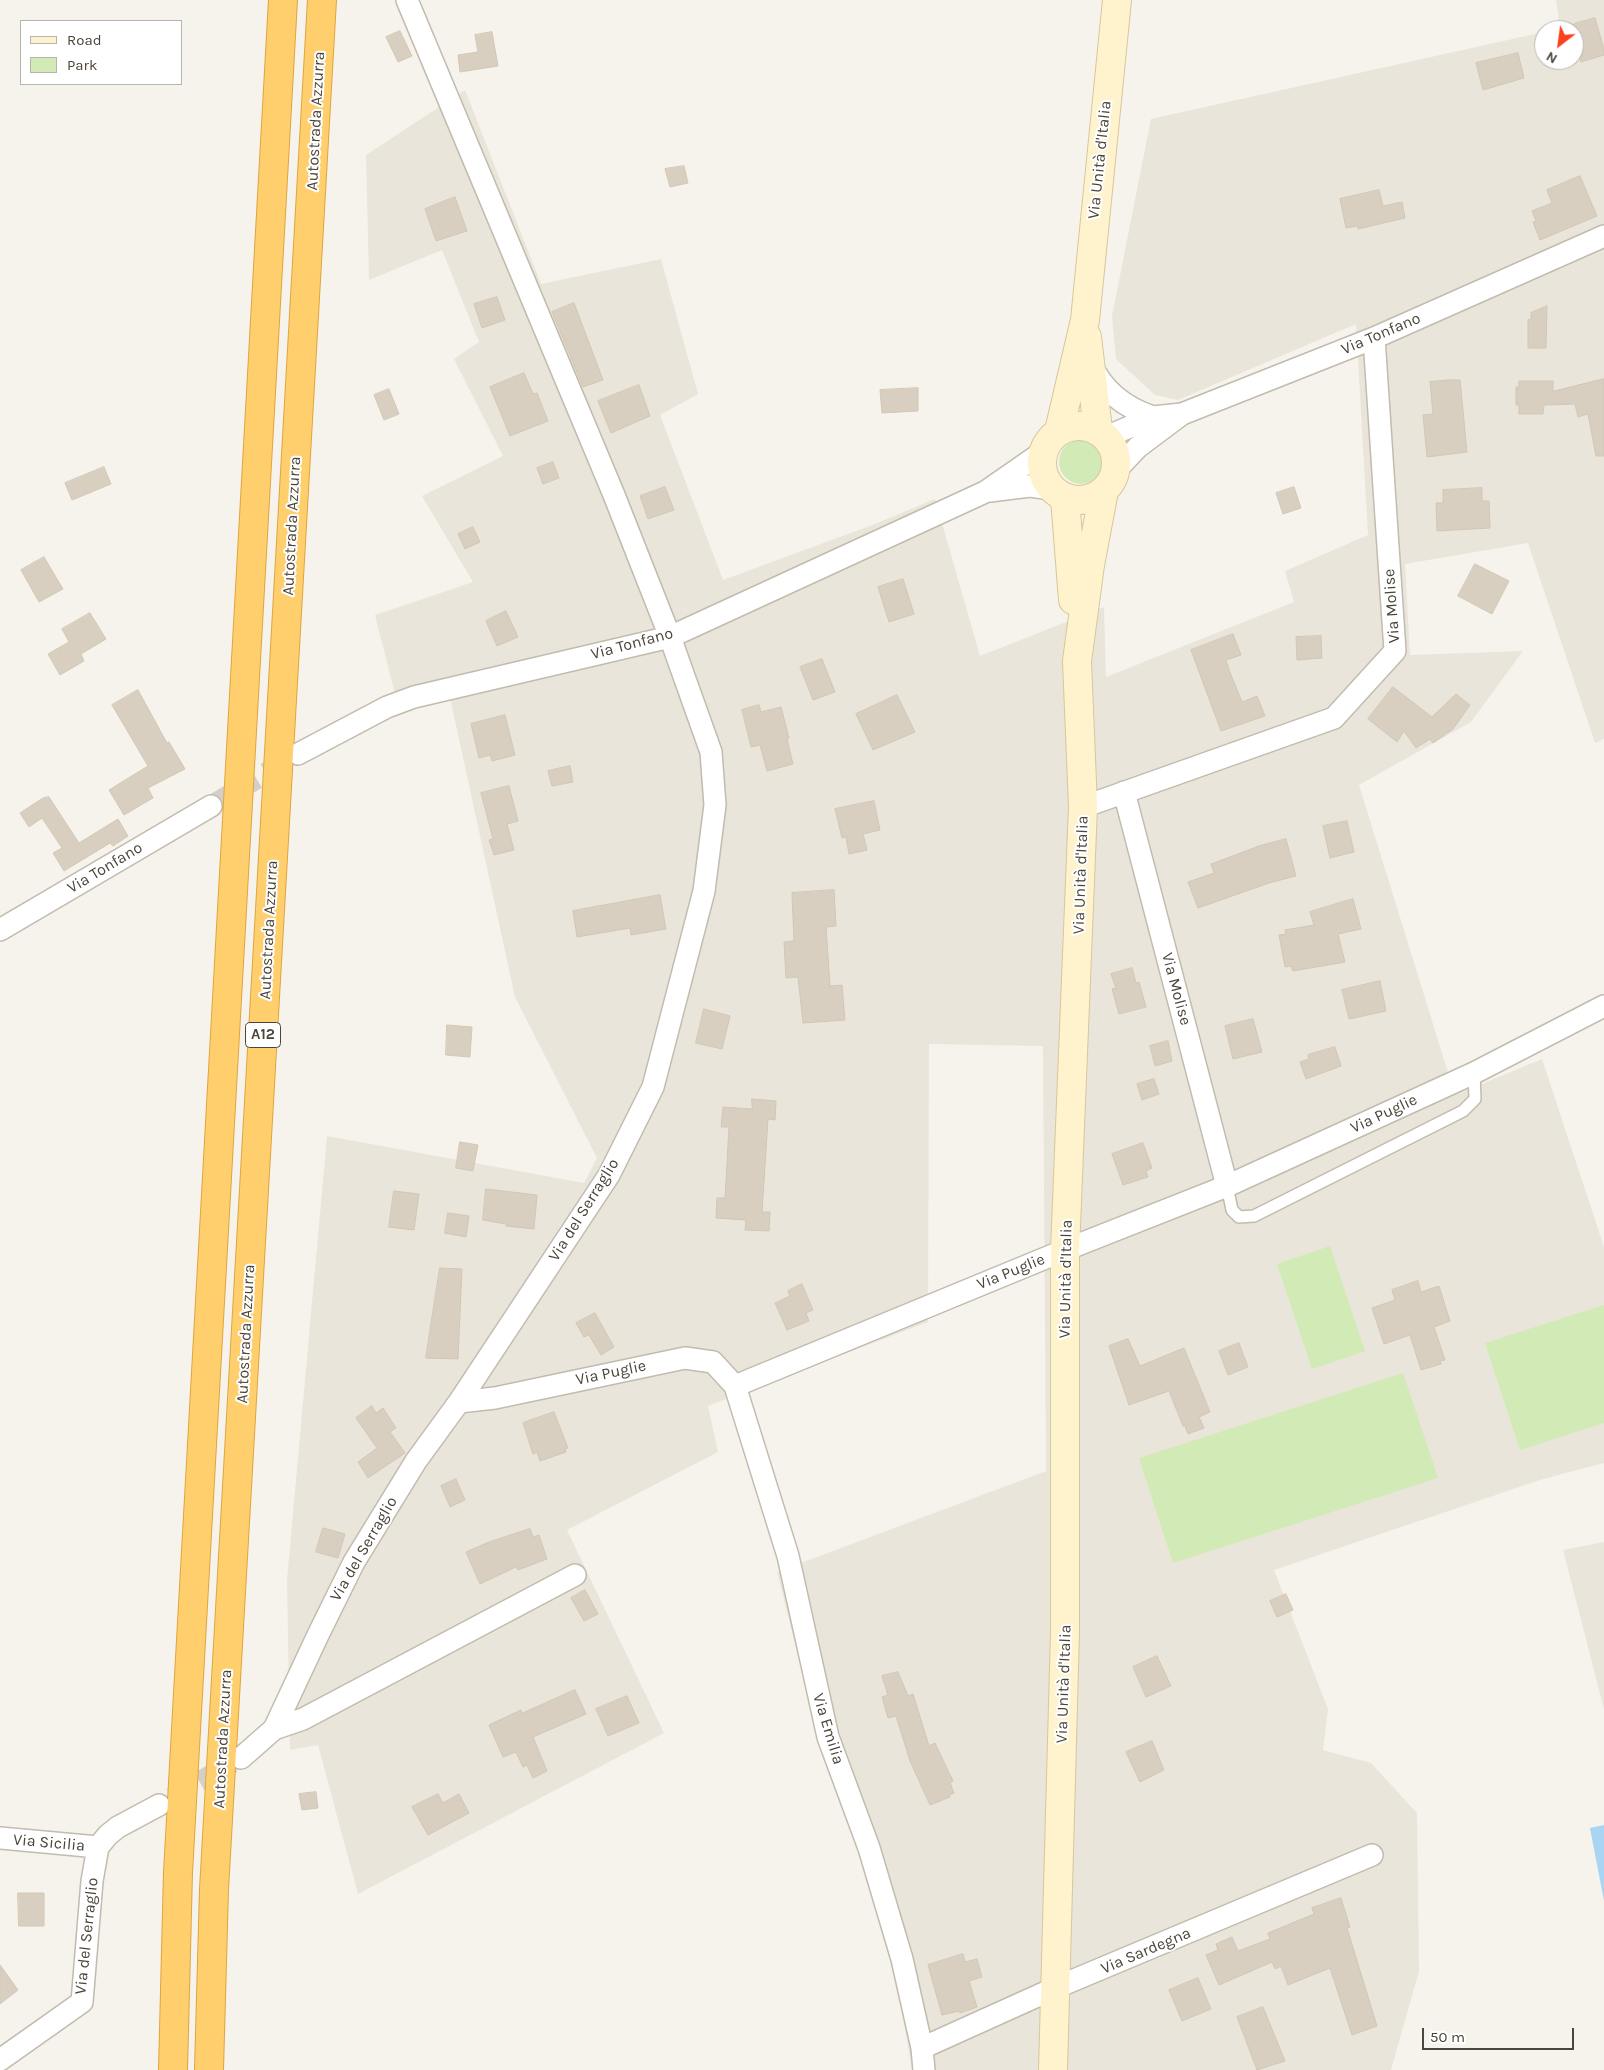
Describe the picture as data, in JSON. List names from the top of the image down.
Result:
{
  "streets": {
    "highway": ["Autostrada Azzurra", "A12"],
    "main road": ["Via Unità d'Italia"],
    "street": [
      "Via Tonfano",
      "Via Molise",
      "Via Puglie",
      "Via del Serraglio",
      "Via Emilia",
      "Via Sicilia",
      "Via Sardegna"
    ]
  },
  "crossings": [
    ["Via Unità d'Italia", "Via Tonfano"],
    ["Via Unità d'Italia", "Via Molise"],
    ["Via Unità d'Italia", "Via Puglie"],
    ["Via Unità d'Italia", "Via Sardegna"],
    ["Via Tonfano", "Via Molise"],
    ["Via Tonfano", "Via del Serraglio"],
    ["Via Molise", "Via Puglie"],
    ["Via Puglie", "Via del Serraglio"],
    ["Via Puglie", "Via Emilia"],
    ["Via del Serraglio", "Via Sicilia"],
    ["Via Emilia", "Via Sardegna"]
  ],
  "legend": ["Road", "Park"],
  "scale_bar": "50 m",
  "north": "bottom left"
}
